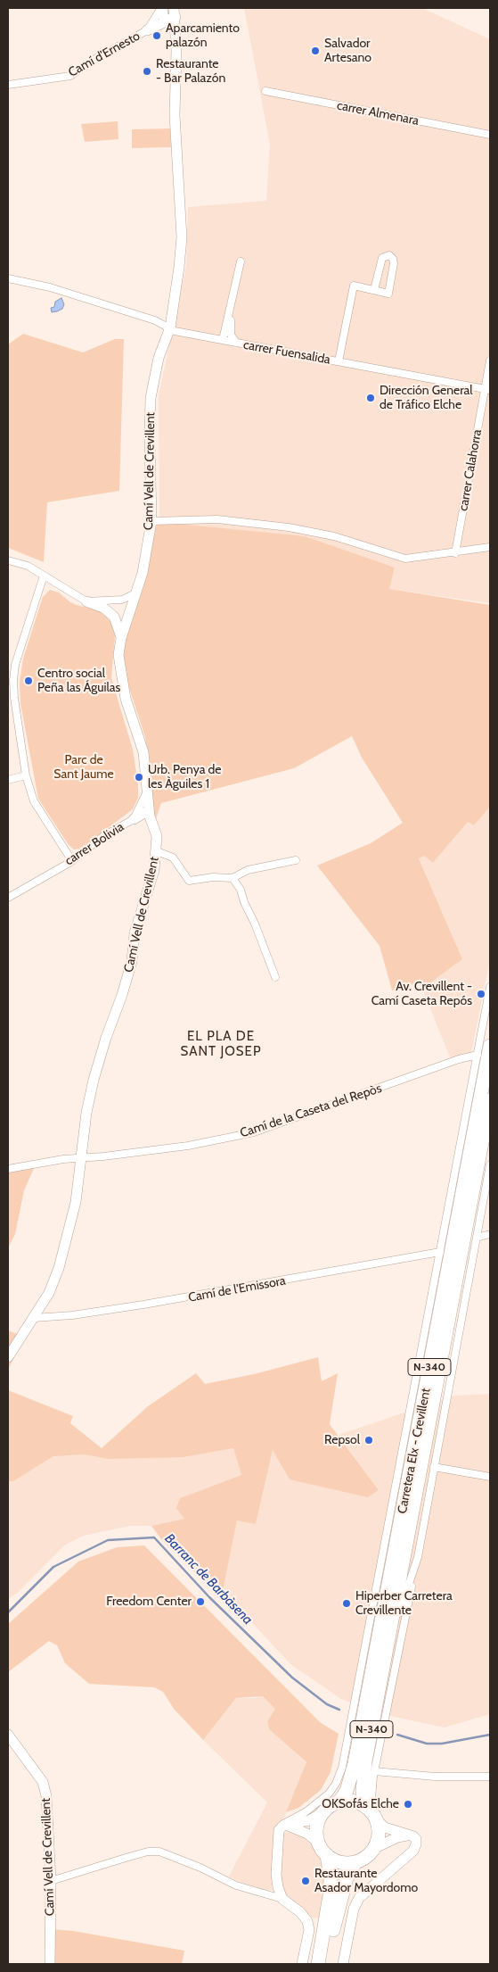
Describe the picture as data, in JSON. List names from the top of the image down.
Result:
{
  "streets": {
    "highway": ["N-340", "Carretera Elx - Crevillent"],
    "street": [
      "Camí d'Ernesto",
      "carrer Almenara",
      "carrer Fuensalida",
      "carrer Calahorra",
      "Camí Vell de Crevillent",
      "carrer Bolivia",
      "Camí de la Caseta del Repòs",
      "Camí de l'Emissora"
    ]
  },
  "crossings": [
    ["carrer Fuensalida", "carrer Calahorra"],
    ["carrer Fuensalida", "Camí Vell de Crevillent"],
    ["Camí Vell de Crevillent", "carrer Bolivia"],
    ["Camí Vell de Crevillent", "Camí de la Caseta del Repòs"],
    ["Camí Vell de Crevillent", "Camí de l'Emissora"],
    ["N-340", "Carretera Elx - Crevillent"]
  ],
  "districts": ["EL PLA DE SANT JOSEP"],
  "water": ["Barranc de Barbàsena"],
  "parks": ["Parc de Sant Jaume"],
  "places": [
    "Aparcamiento palazón",
    "Salvador Artesano",
    "Restaurante - Bar Palazón",
    "Dirección General de Tráfico Elche",
    "Centro social Peña las Águilas",
    "Urb. Penya de les Àguiles 1",
    "Av. Crevillent - Camí Caseta Repós",
    "Repsol",
    "Freedom Center",
    "Hiperber Carretera Crevillente",
    "OKSofás Elche",
    "Restaurante Asador Mayordomo"
  ]
}
